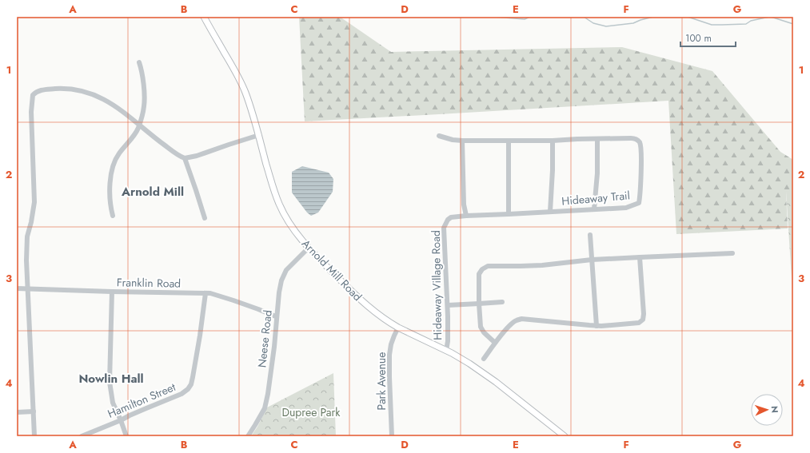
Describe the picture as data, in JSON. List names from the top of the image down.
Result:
{
  "streets": {
    "main road": ["Arnold Mill Road"],
    "street": [
      "Hideaway Trail",
      "Franklin Road",
      "Hideaway Village Road",
      "Neese Road",
      "Park Avenue",
      "Hamilton Street"
    ]
  },
  "crossings": [
    ["Hideaway Trail", "Hideaway Village Road"],
    ["Arnold Mill Road", "Hideaway Village Road"],
    ["Arnold Mill Road", "Neese Road"],
    ["Arnold Mill Road", "Park Avenue"],
    ["Franklin Road", "Neese Road"],
    ["Franklin Road", "Hamilton Street"]
  ],
  "districts": ["Arnold Mill", "Nowlin Hall"],
  "parks": ["Dupree Park"],
  "scale_bar": "100 m",
  "north": "right",
  "grid": {
    "columns": [
      "A",
      "B",
      "C",
      "D",
      "E",
      "F",
      "G"
    ],
    "rows": [
      "1",
      "2",
      "3",
      "4"
    ]
  }
}
